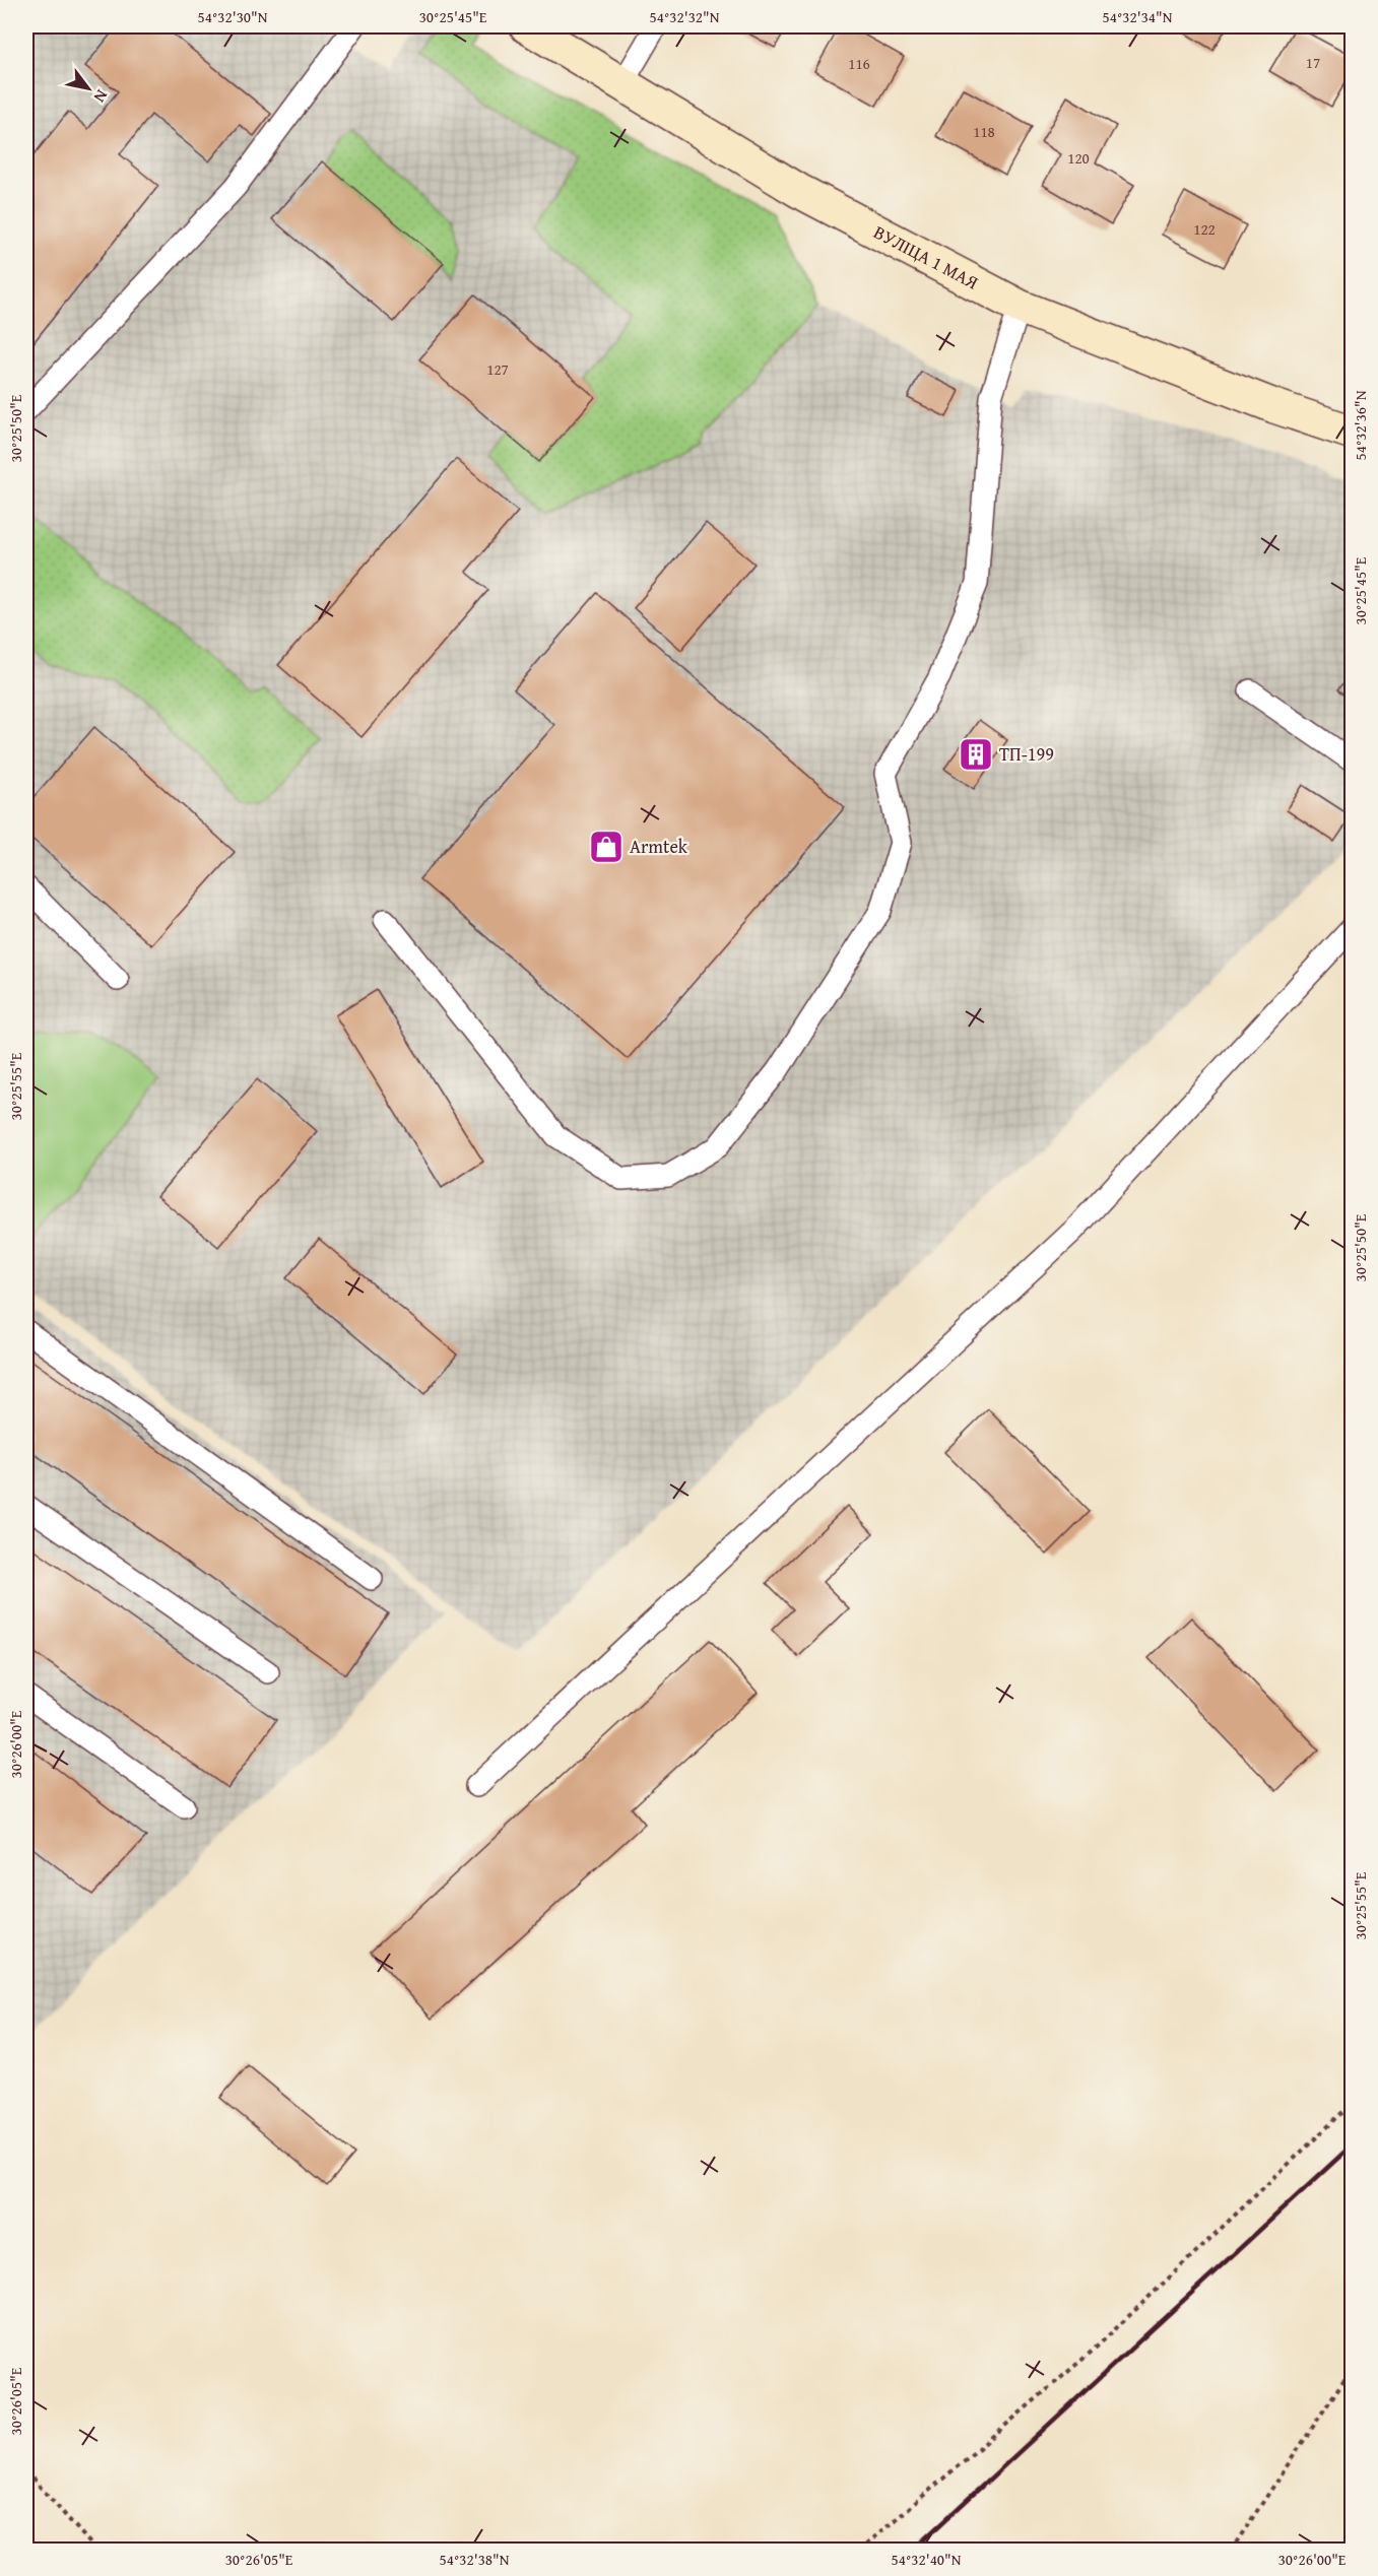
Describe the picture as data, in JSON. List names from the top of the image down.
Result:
{
  "streets": {
    "street": ["ВУЛІЦА 1 МАЯ"]
  },
  "places": {
    "building": ["ТП-199"],
    "shop": ["Armtek"]
  },
  "house_numbers": [
    "17",
    "116",
    "118",
    "120",
    "122",
    "127"
  ],
  "north": "bottom right",
  "coordinates": [
    "54°32'30\"N",
    "30°25'45\"E",
    "54°32'32\"N",
    "54°32'34\"N",
    "54°32'36\"N",
    "30°25'50\"E",
    "30°25'55\"E",
    "30°26'00\"E",
    "30°26'05\"E",
    "54°32'38\"N",
    "54°32'40\"N"
  ]
}
